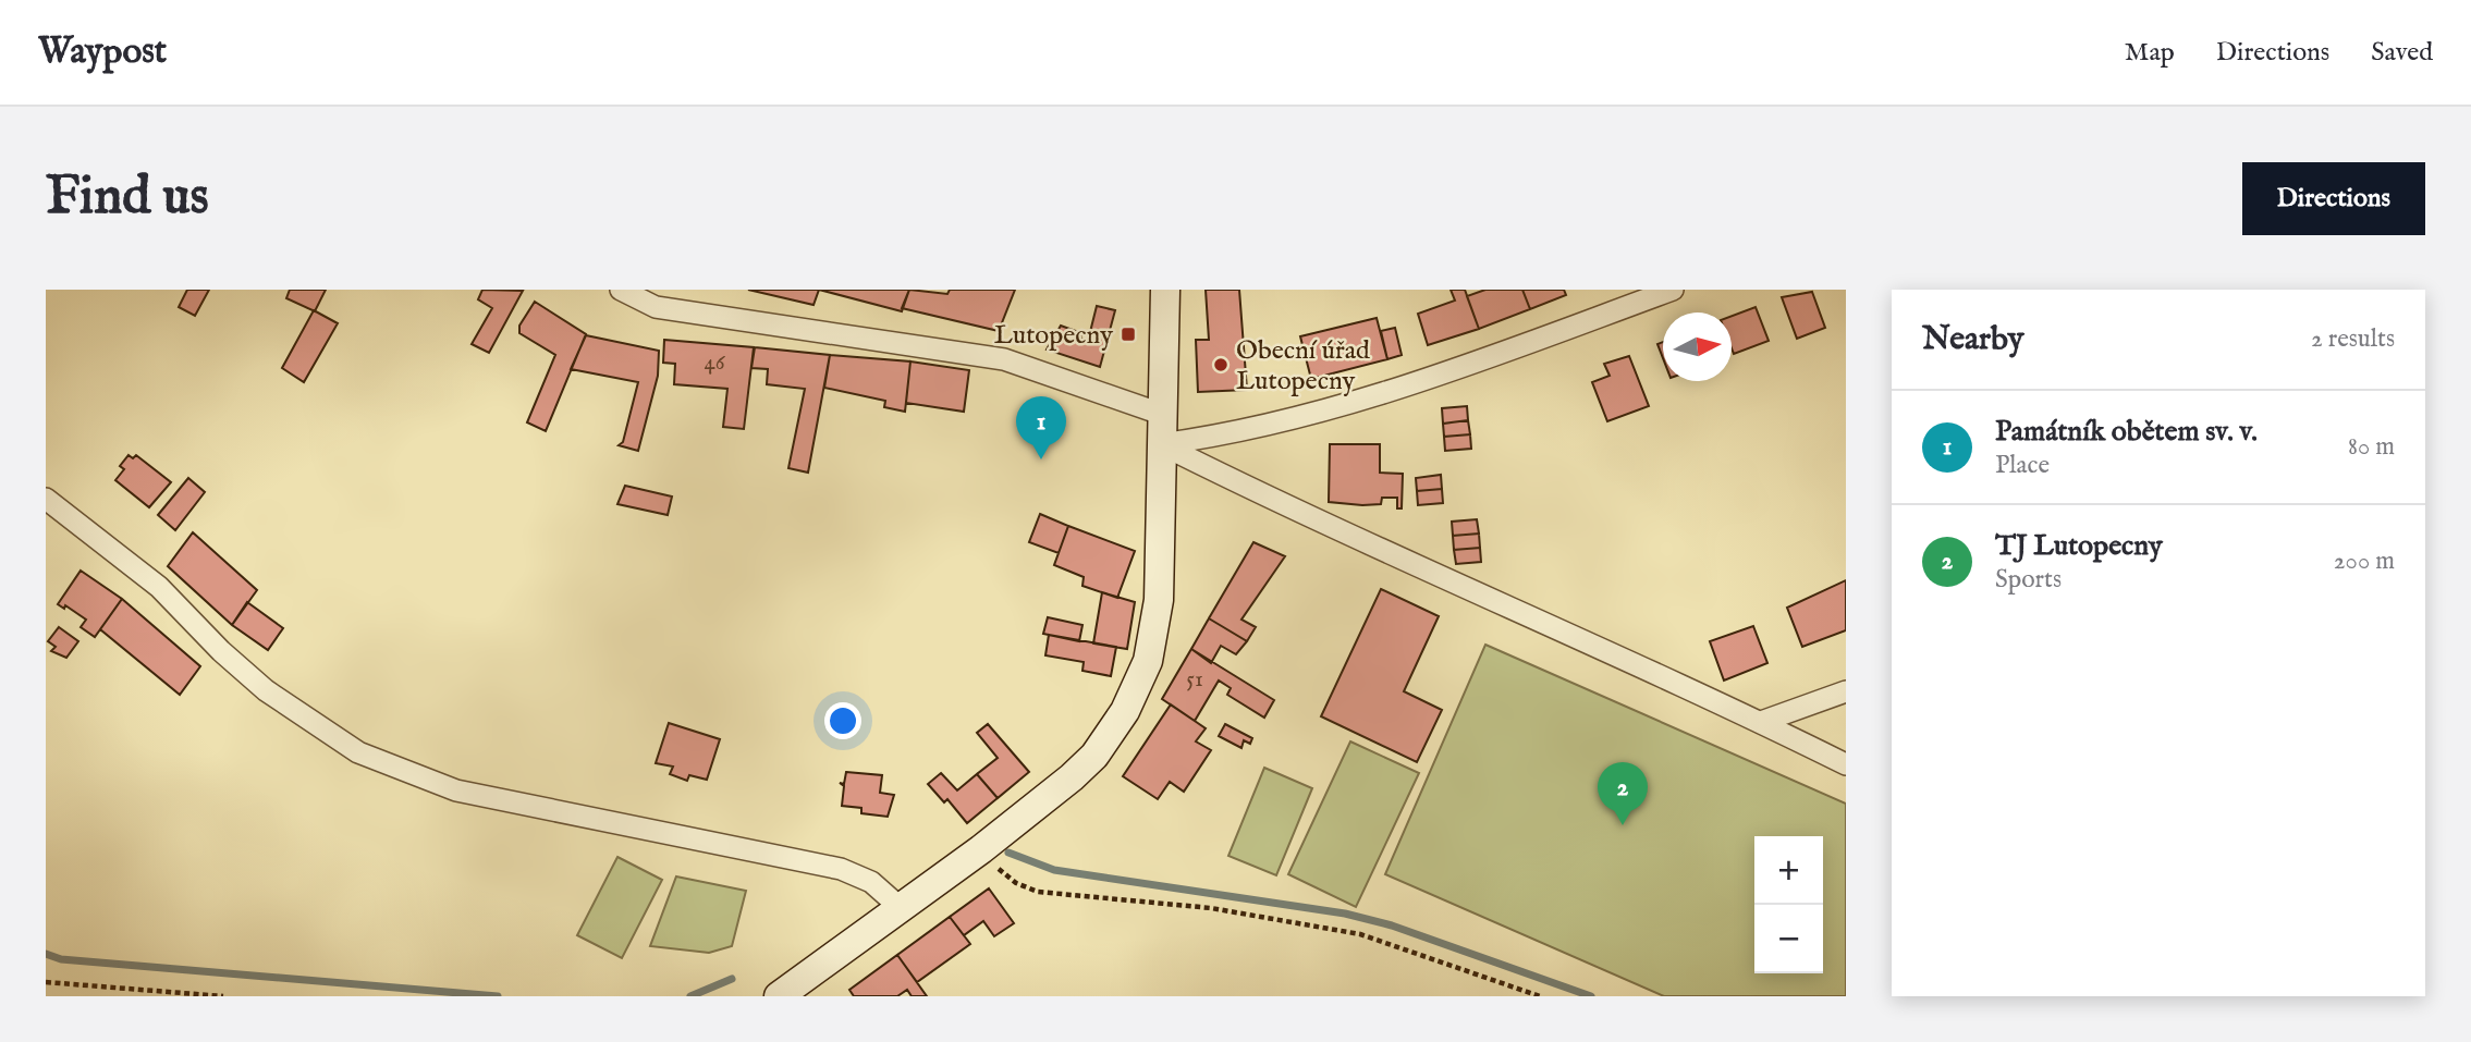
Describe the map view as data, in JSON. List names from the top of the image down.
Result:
{
  "places": {
    "transit": ["Lutopecny"],
    "other": ["Obecní úřad Lutopecny"]
  },
  "house_numbers": ["46", "51"],
  "north": "right",
  "page": {
    "header": "Waypost",
    "nav": ["Map", "Directions", "Saved"],
    "buttons": "Directions",
    "title": "Find us",
    "heading": ["Nearby", "2 results"],
    "list": [
      {
        "mark": "1",
        "name": "Památník obětem sv. v.",
        "note": "Place",
        "value": "80 m"
      },
      {
        "mark": "2",
        "name": "TJ Lutopecny",
        "note": "Sports",
        "value": "200 m"
      }
    ],
    "pins": ["1", "2"],
    "map_buttons": ["+", "−"]
  }
}
